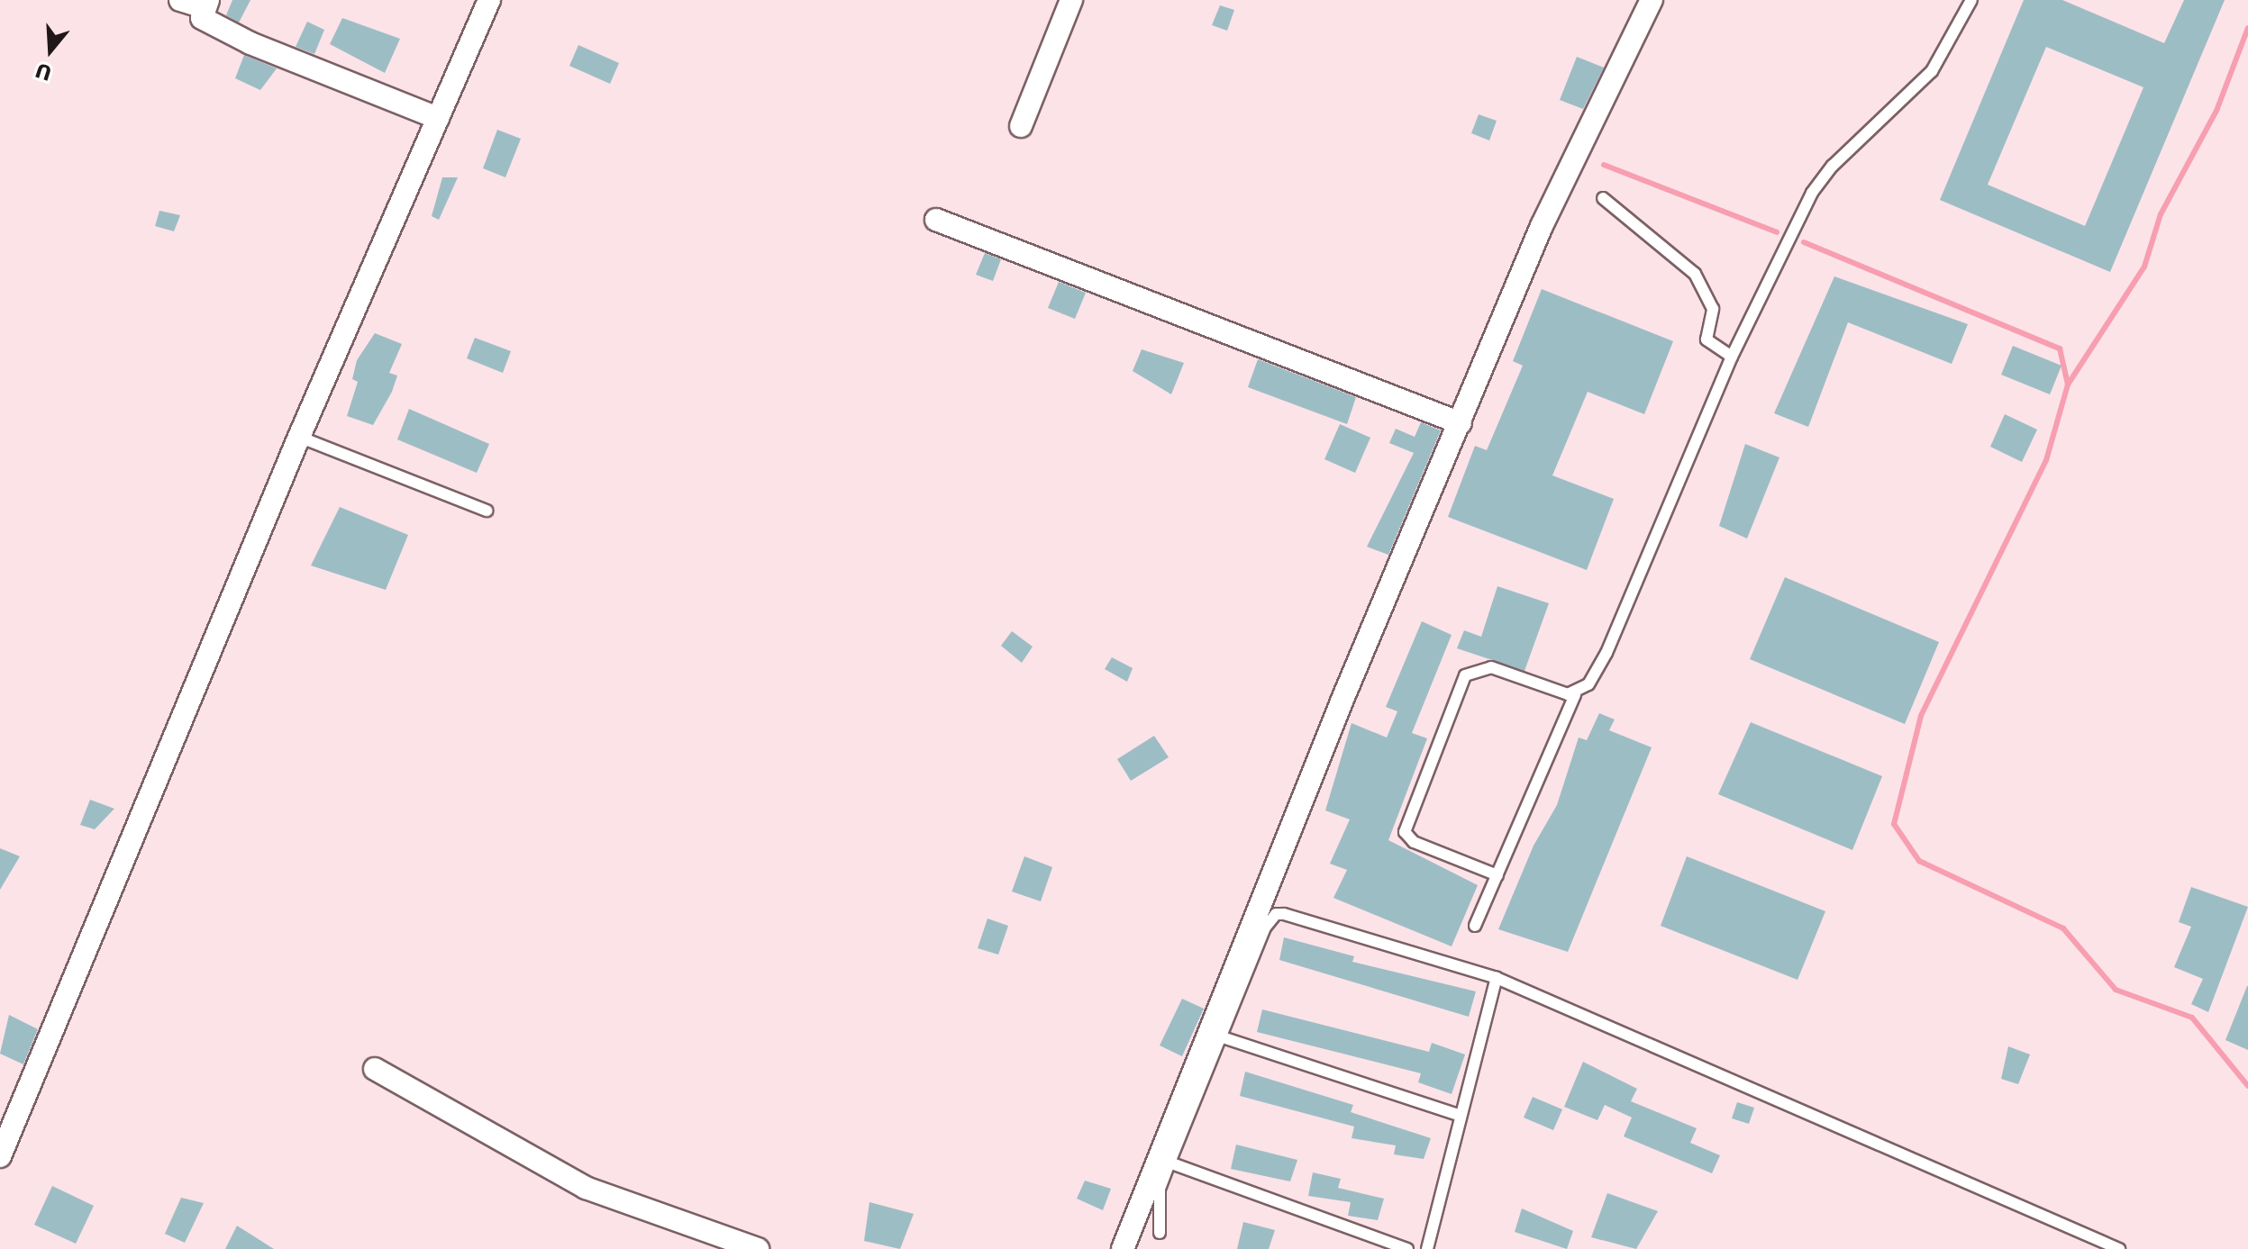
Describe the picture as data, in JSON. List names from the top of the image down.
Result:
{
  "north": "bottom"
}
